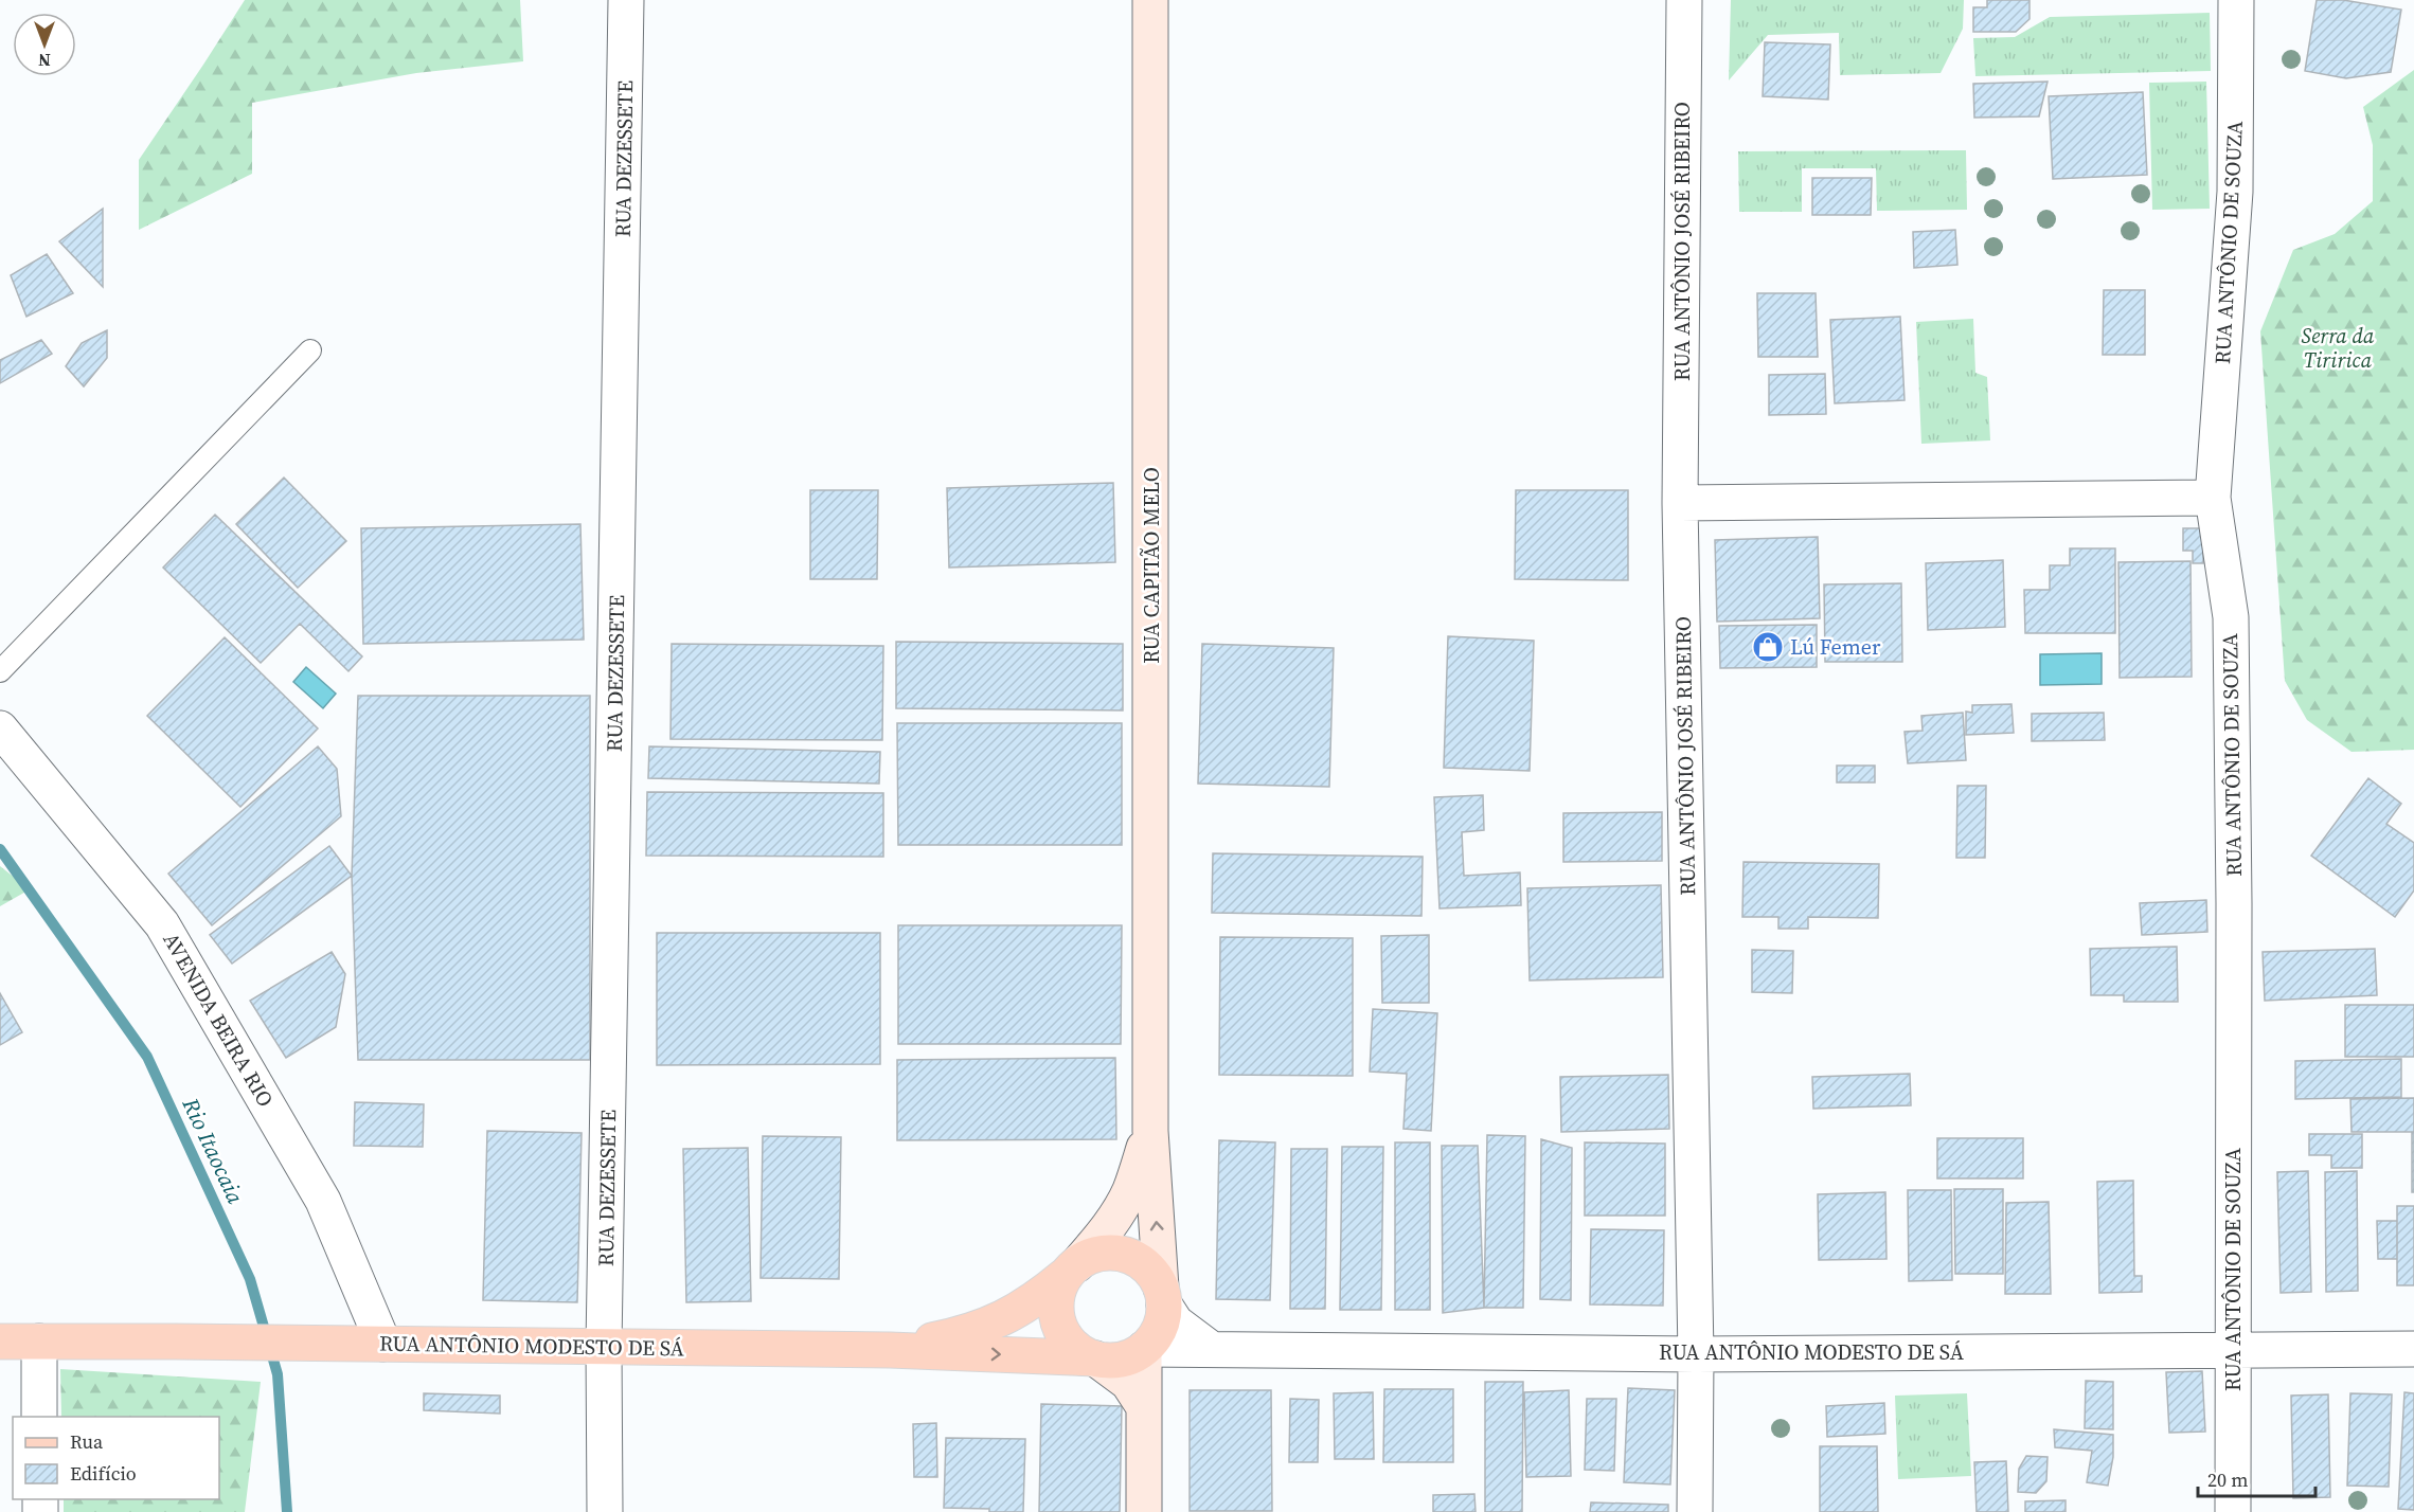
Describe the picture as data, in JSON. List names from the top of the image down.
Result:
{
  "streets": {
    "main road": ["RUA CAPITÃO MELO", "RUA ANTÔNIO MODESTO DE SÁ"],
    "street": [
      "RUA DEZESSETE",
      "RUA ANTÔNIO JOSÉ RIBEIRO",
      "RUA ANTÔNIO DE SOUZA",
      "AVENIDA BEIRA RIO"
    ]
  },
  "crossings": [
    ["RUA DEZESSETE", "RUA ANTÔNIO MODESTO DE SÁ"],
    ["RUA ANTÔNIO JOSÉ RIBEIRO", "RUA ANTÔNIO MODESTO DE SÁ"],
    ["RUA ANTÔNIO DE SOUZA", "RUA ANTÔNIO MODESTO DE SÁ"],
    ["RUA CAPITÃO MELO", "RUA ANTÔNIO MODESTO DE SÁ"],
    ["AVENIDA BEIRA RIO", "RUA ANTÔNIO MODESTO DE SÁ"]
  ],
  "water": ["Rio Itaocaia"],
  "parks": ["Serra da Tiririca"],
  "places": {
    "shop": ["Lú Femer"]
  },
  "legend": ["Rua", "Edifício"],
  "scale_bar": "20 m",
  "north": "bottom"
}
